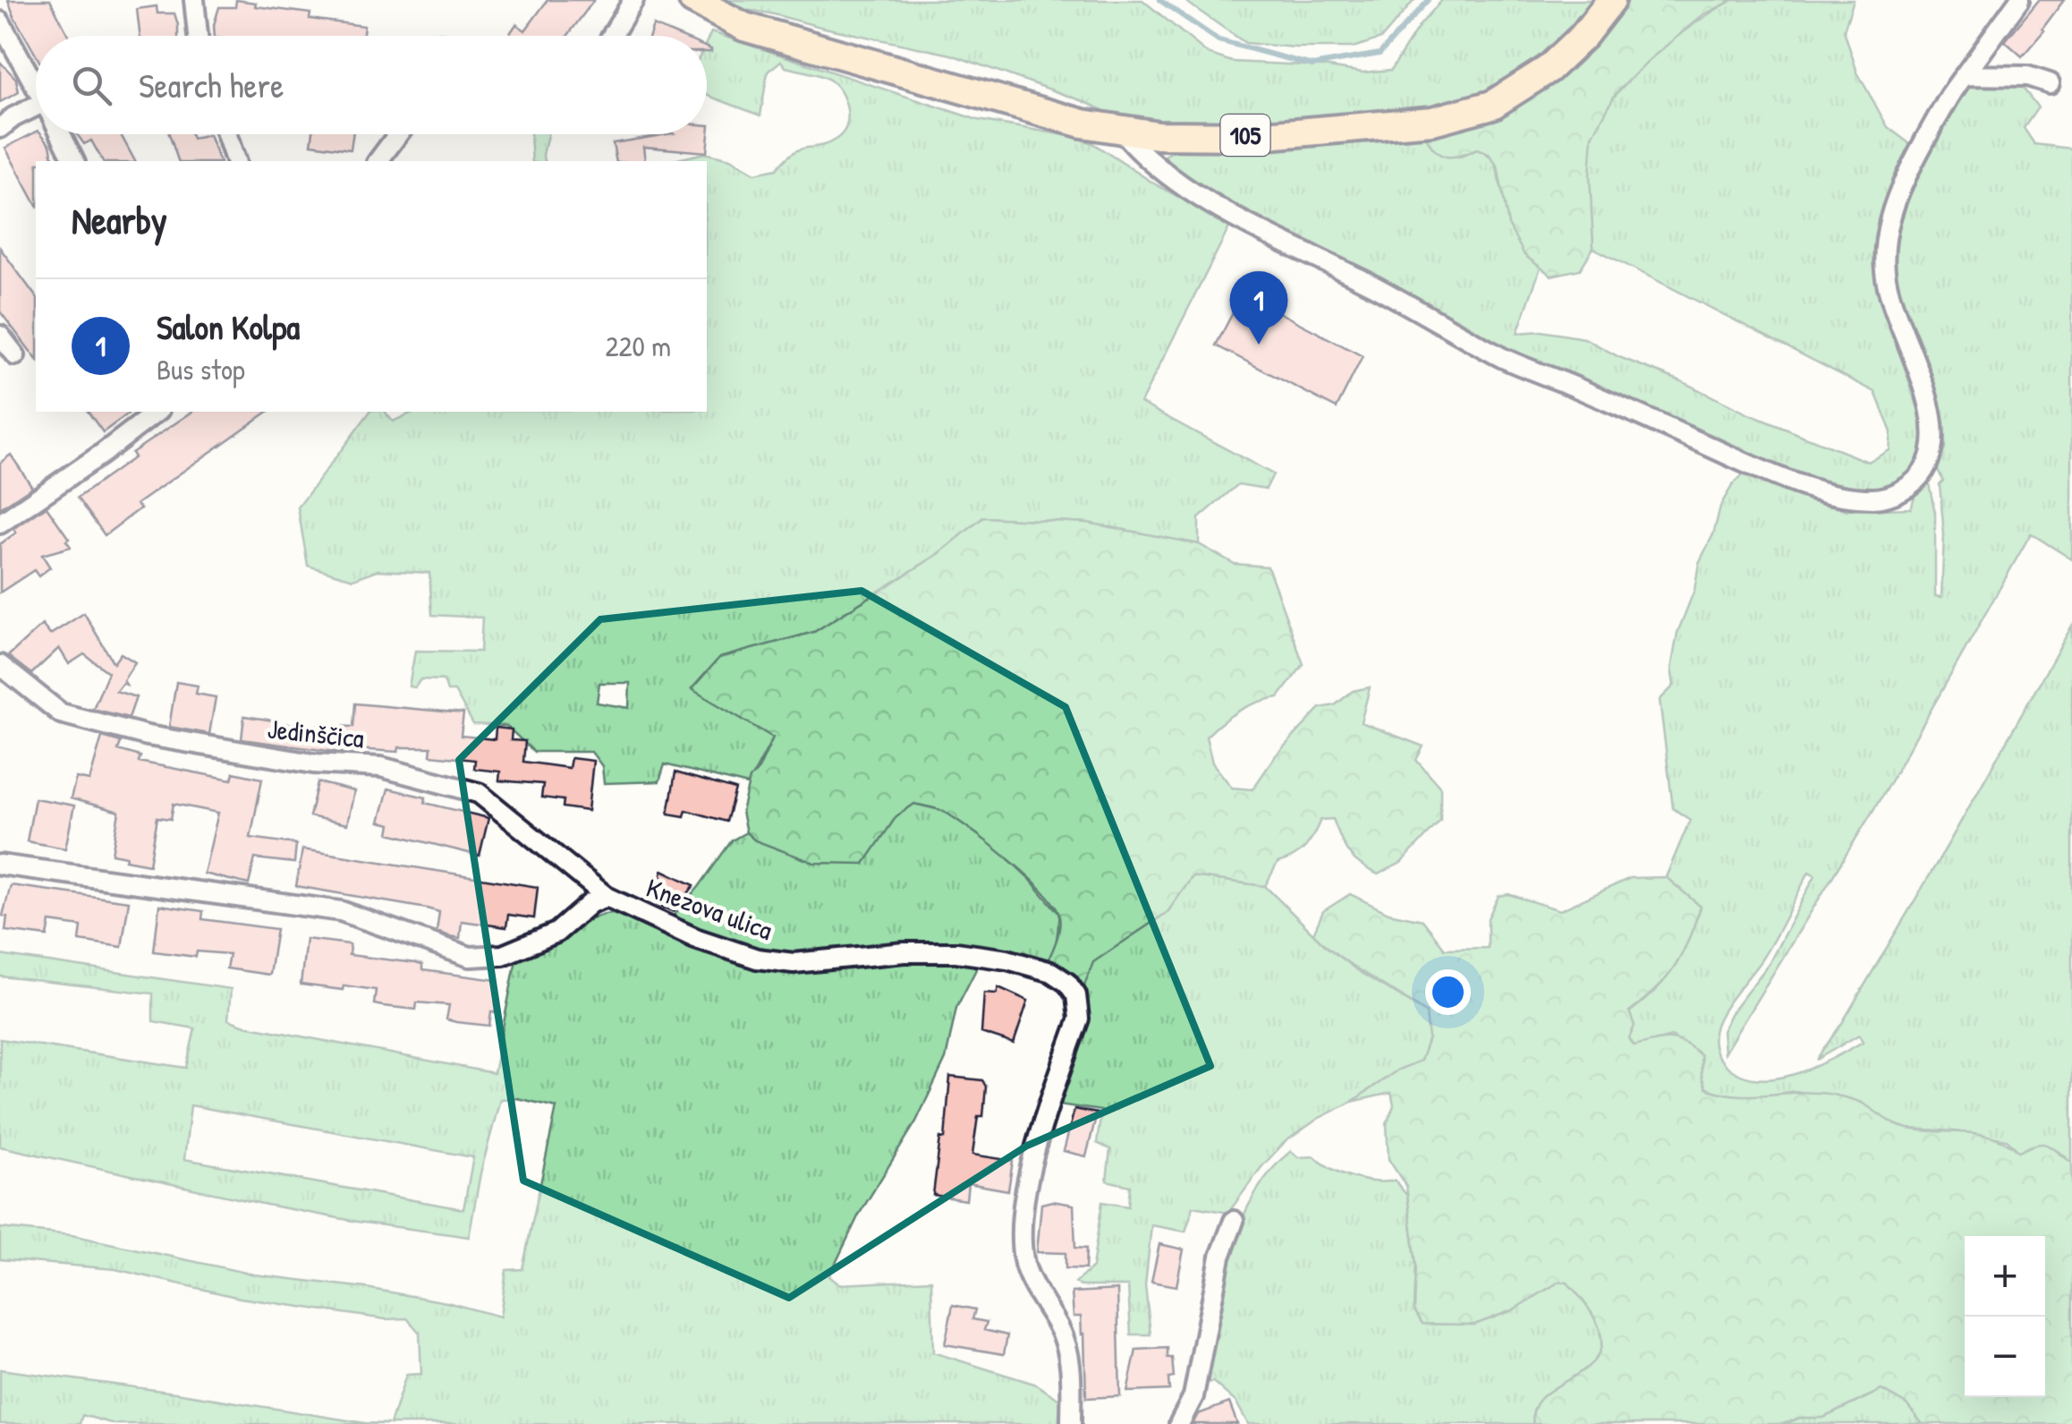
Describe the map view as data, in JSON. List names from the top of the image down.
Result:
{
  "streets": {
    "main road": ["105"],
    "street": ["Jedinščica", "Knezova ulica"]
  },
  "crossings": [
    ["Jedinščica", "Knezova ulica"]
  ],
  "page": {
    "search": "Search here",
    "heading": "Nearby",
    "pins": "1",
    "list": [
      {
        "mark": "1",
        "name": "Salon Kolpa",
        "note": "Bus stop",
        "value": "220 m"
      }
    ],
    "map_buttons": ["+", "−"]
  }
}
